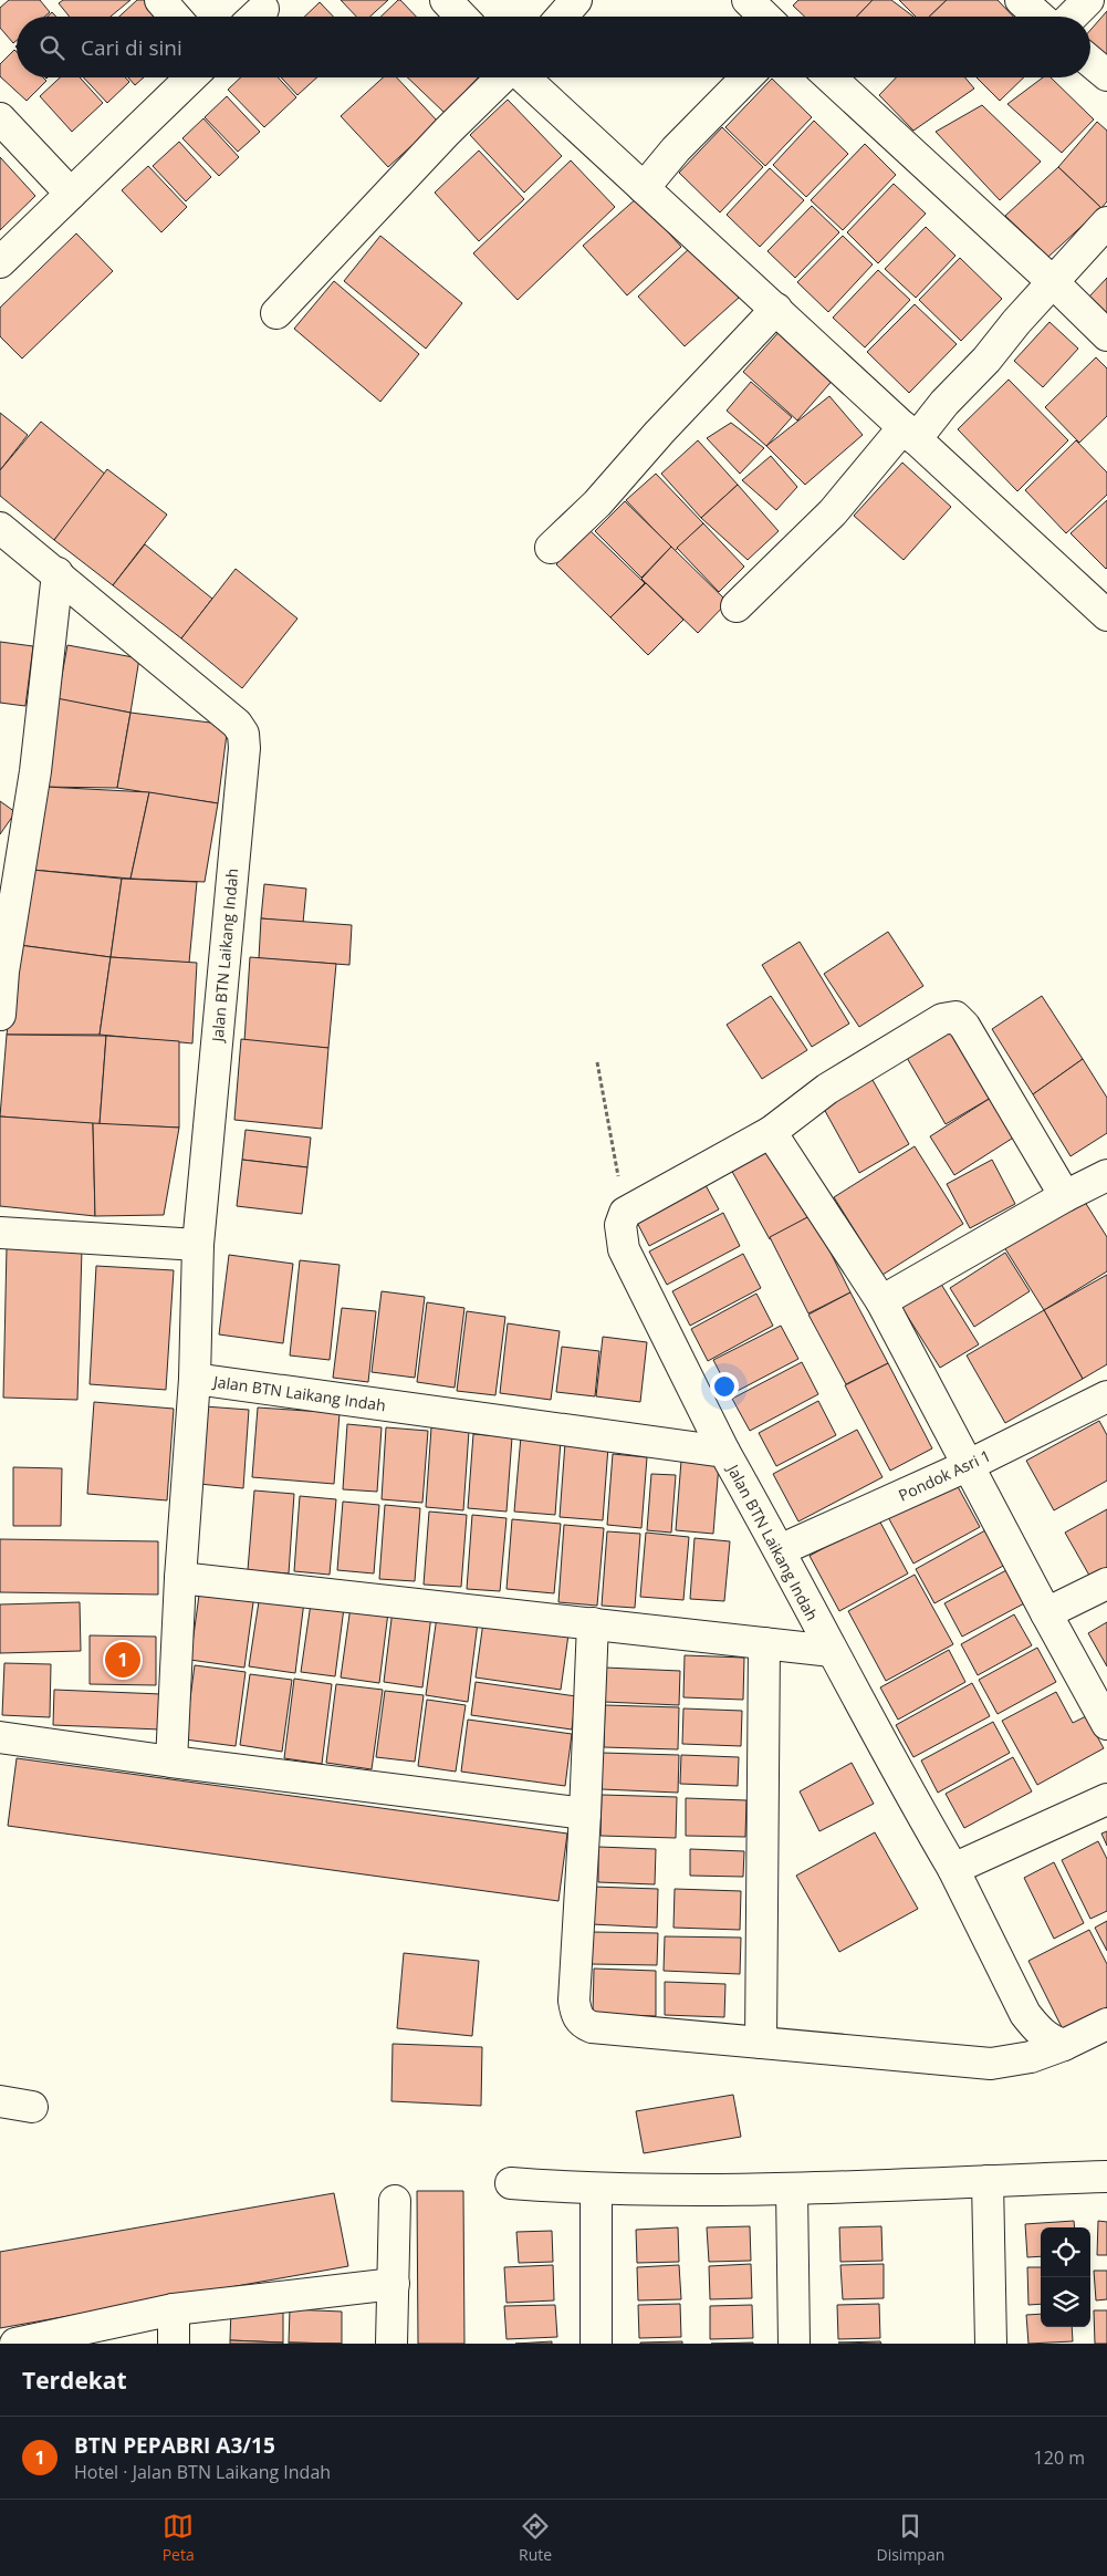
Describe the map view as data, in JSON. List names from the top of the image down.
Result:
{
  "streets": {
    "street": ["Jalan BTN Laikang Indah", "Pondok Asri 1"]
  },
  "crossings": [
    ["Jalan BTN Laikang Indah", "Pondok Asri 1"]
  ],
  "page": {
    "search": "Cari di sini",
    "pins": "1",
    "heading": "Terdekat",
    "list": [
      {
        "mark": "1",
        "name": "BTN PEPABRI A3/15",
        "note": "Hotel · Jalan BTN Laikang Indah",
        "value": "120 m"
      }
    ],
    "nav": ["Peta", "Rute", "Disimpan"]
  }
}
